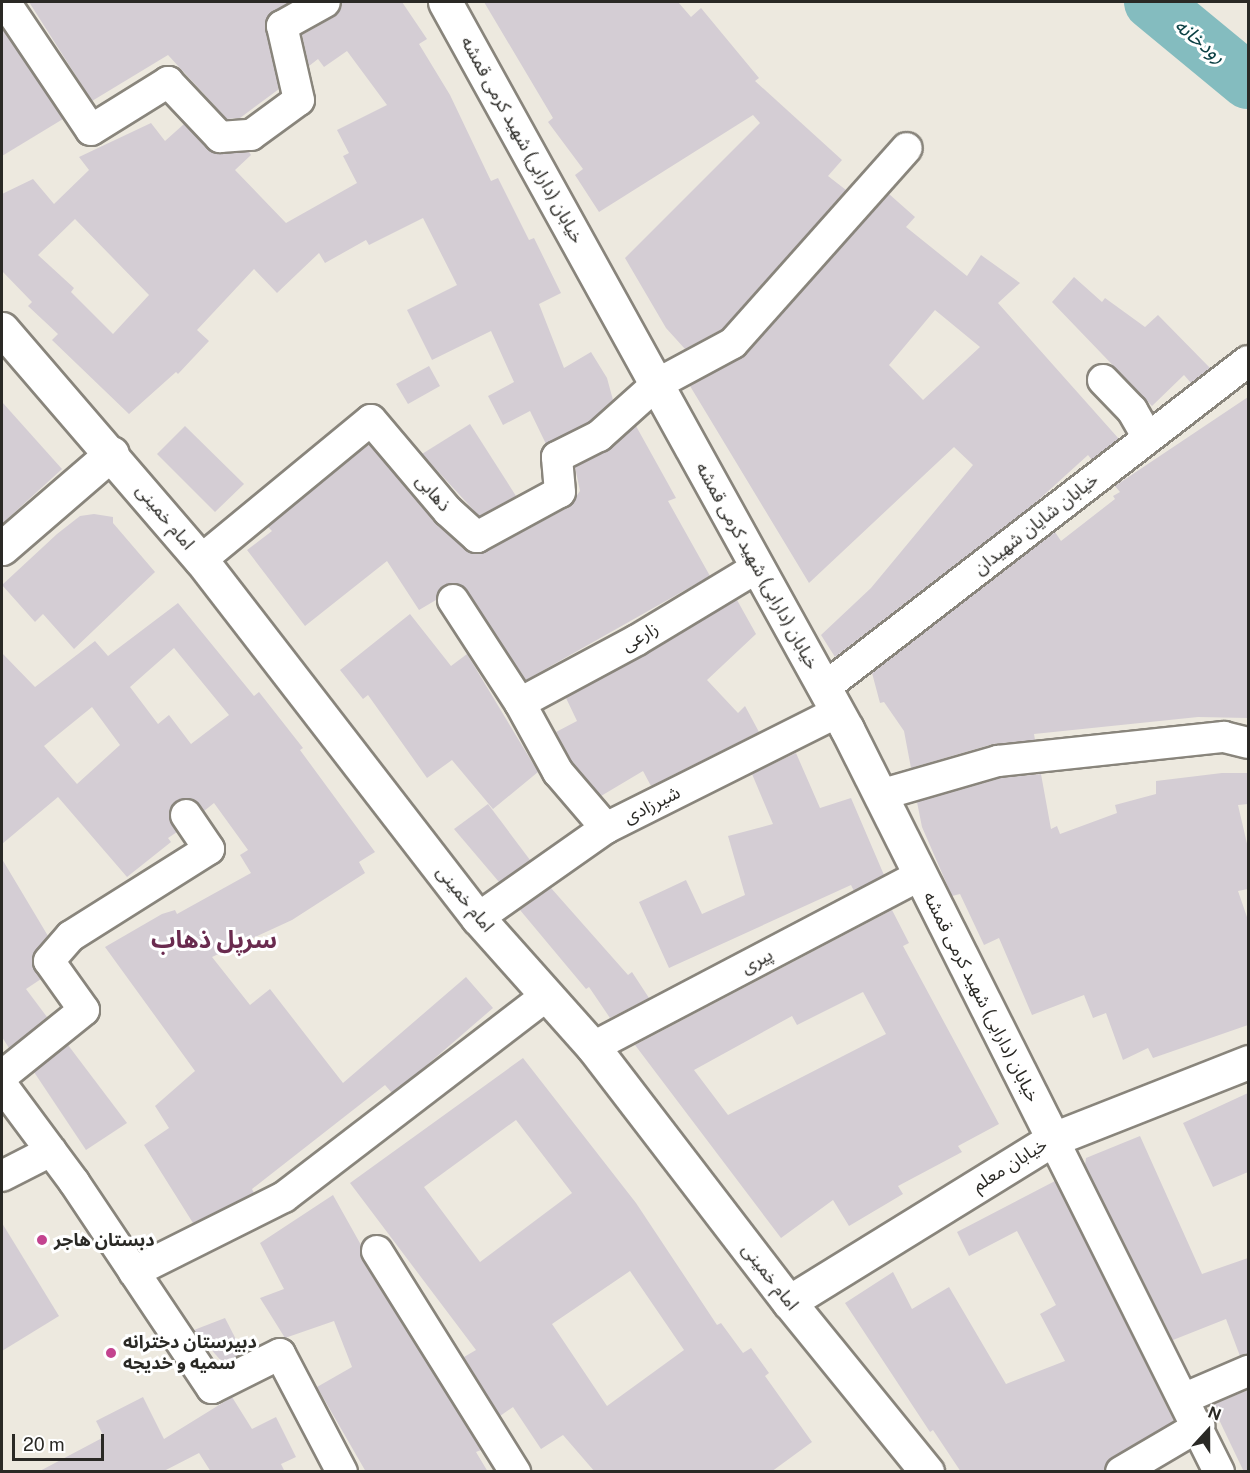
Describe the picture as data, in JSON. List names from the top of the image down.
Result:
{
  "streets": {
    "street": [
      "خیابان (دارابی) شهید کرمی قمشه",
      "ذهابی",
      "امام خمینی",
      "خیابان شایان شهیدان",
      "زارعی",
      "شیرزادی",
      "پیری",
      "خیابان معلم"
    ]
  },
  "crossings": [
    ["خیابان (دارابی) شهید کرمی قمشه", "ذهابی"],
    ["خیابان (دارابی) شهید کرمی قمشه", "خیابان شایان شهیدان"],
    ["خیابان (دارابی) شهید کرمی قمشه", "زارعی"],
    ["خیابان (دارابی) شهید کرمی قمشه", "شیرزادی"],
    ["خیابان (دارابی) شهید کرمی قمشه", "پیری"],
    ["خیابان (دارابی) شهید کرمی قمشه", "خیابان معلم"],
    ["ذهابی", "امام خمینی"],
    ["امام خمینی", "شیرزادی"],
    ["امام خمینی", "پیری"],
    ["امام خمینی", "خیابان معلم"],
    ["خیابان شایان شهیدان", "شیرزادی"]
  ],
  "districts": ["سرپل ذهاب"],
  "water": ["رودخانه"],
  "places": ["دبستان هاجر", "دبیرستان دخترانه سمیه و خدیجه"],
  "scale_bar": "20 m",
  "north": "top"
}
